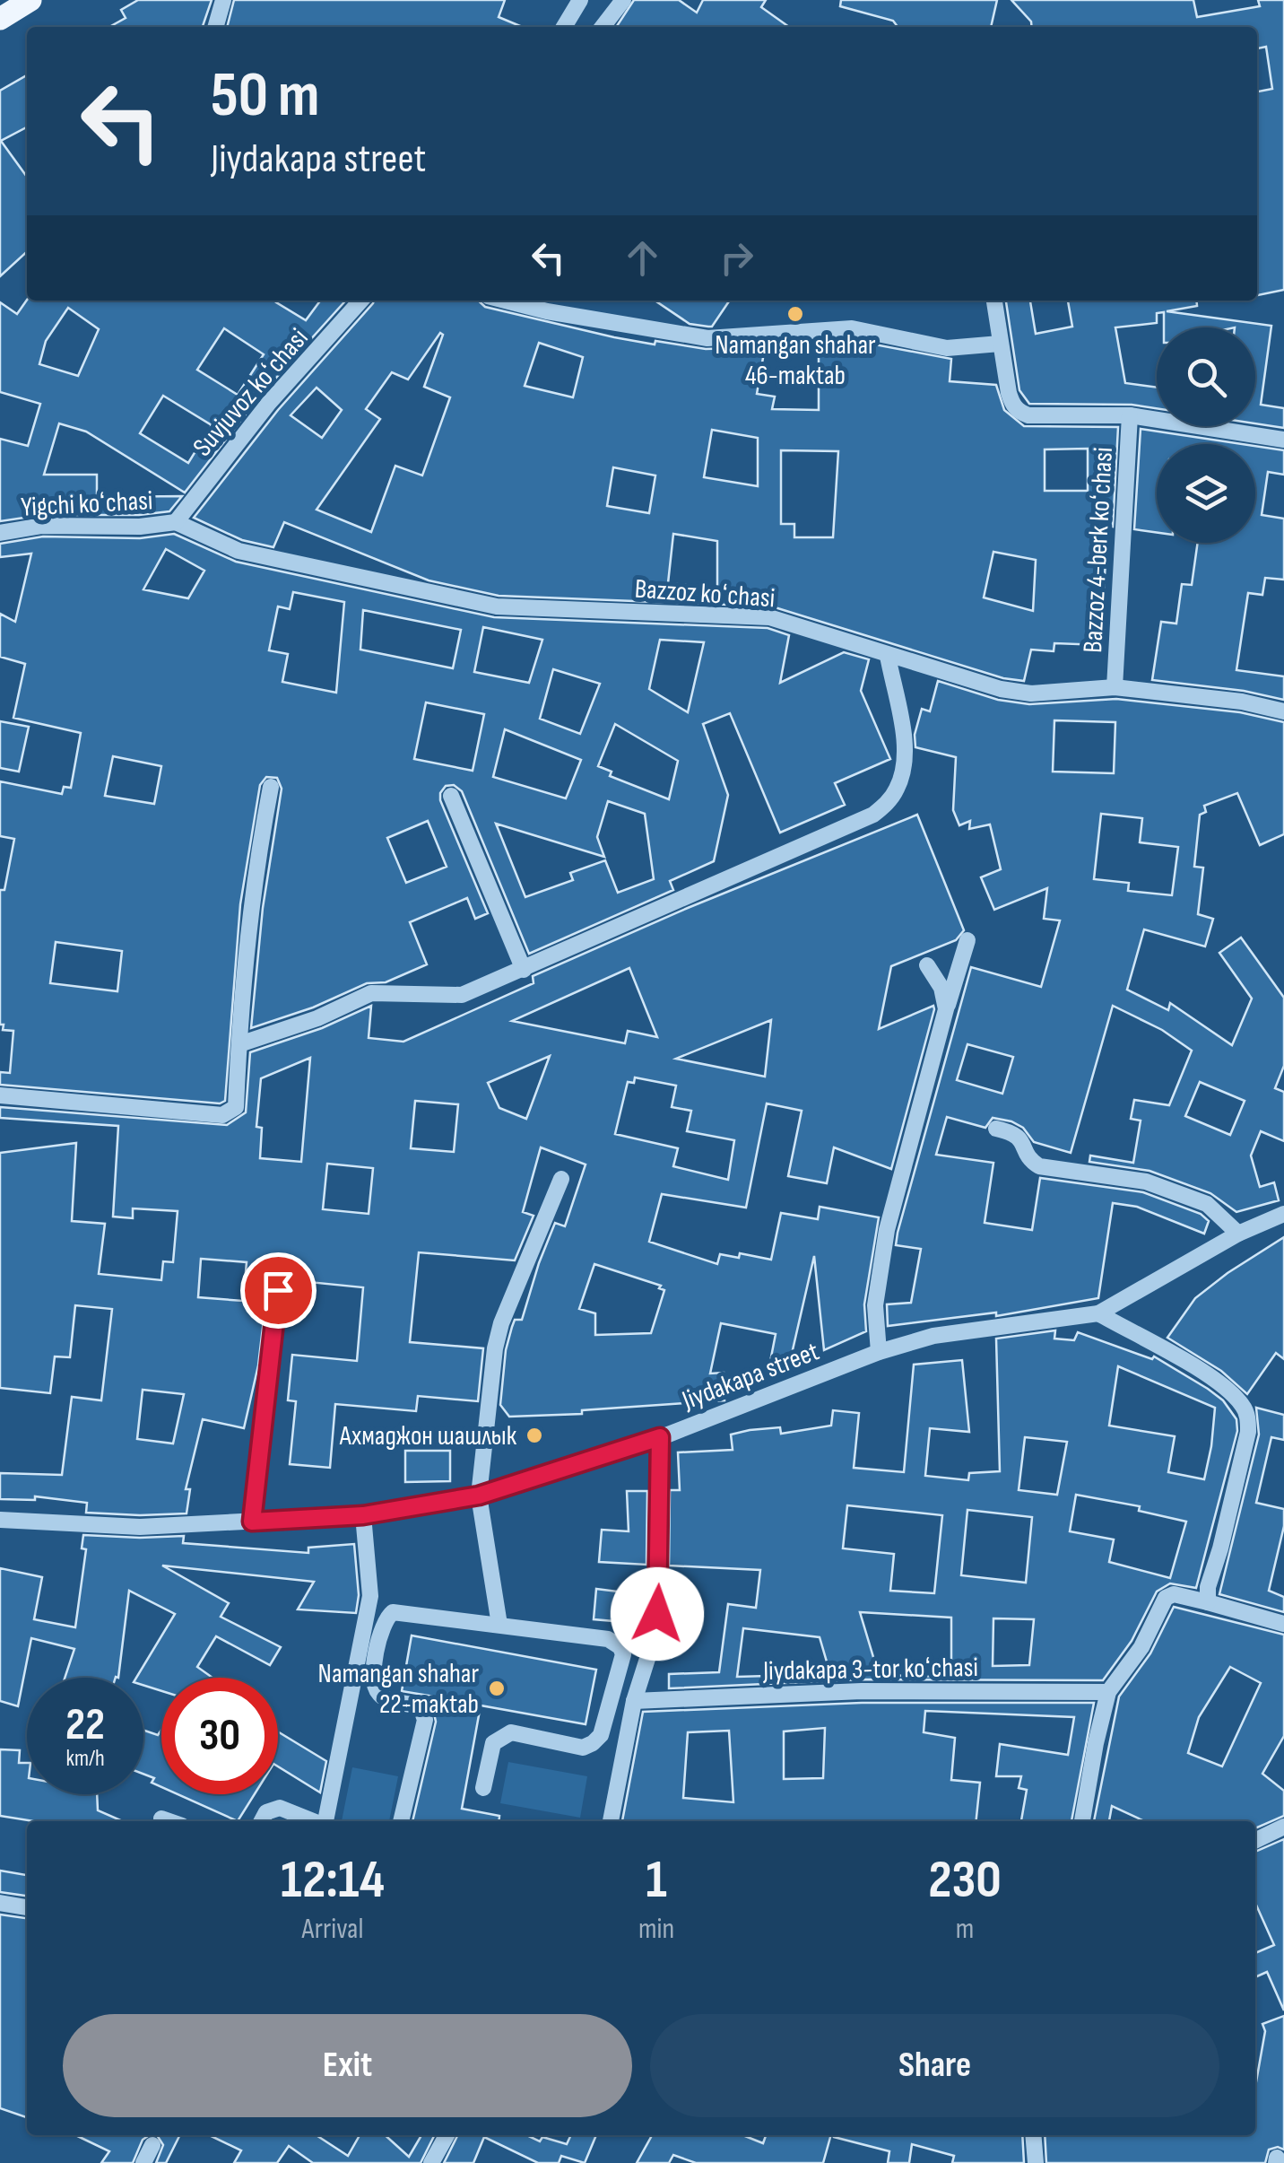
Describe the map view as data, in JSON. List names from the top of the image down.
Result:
{
  "streets": {
    "street": [
      "Suvjuvoz koʻchasi",
      "Yigchi koʻchasi",
      "Bazzoz 4-berk koʻchasi",
      "Bazzoz koʻchasi",
      "Jiydakapa street",
      "Jiydakapa 3-tor koʻchasi"
    ]
  },
  "crossings": [
    ["Suvjuvoz koʻchasi", "Yigchi koʻchasi"],
    ["Suvjuvoz koʻchasi", "Bazzoz koʻchasi"],
    ["Yigchi koʻchasi", "Bazzoz koʻchasi"],
    ["Bazzoz 4-berk koʻchasi", "Bazzoz koʻchasi"]
  ],
  "places": ["Namangan shahar 46-maktab", "Ахмаджон шашлык", "Namangan shahar 22-maktab"],
  "page": {
    "turn": ["50 m", "Jiydakapa street"],
    "speed": "22 km/h",
    "limit": "30",
    "eta": [
      "12:14",
      "Arrival",
      "1",
      "min",
      "230",
      "m"
    ],
    "buttons": ["Exit", "Share"]
  }
}
